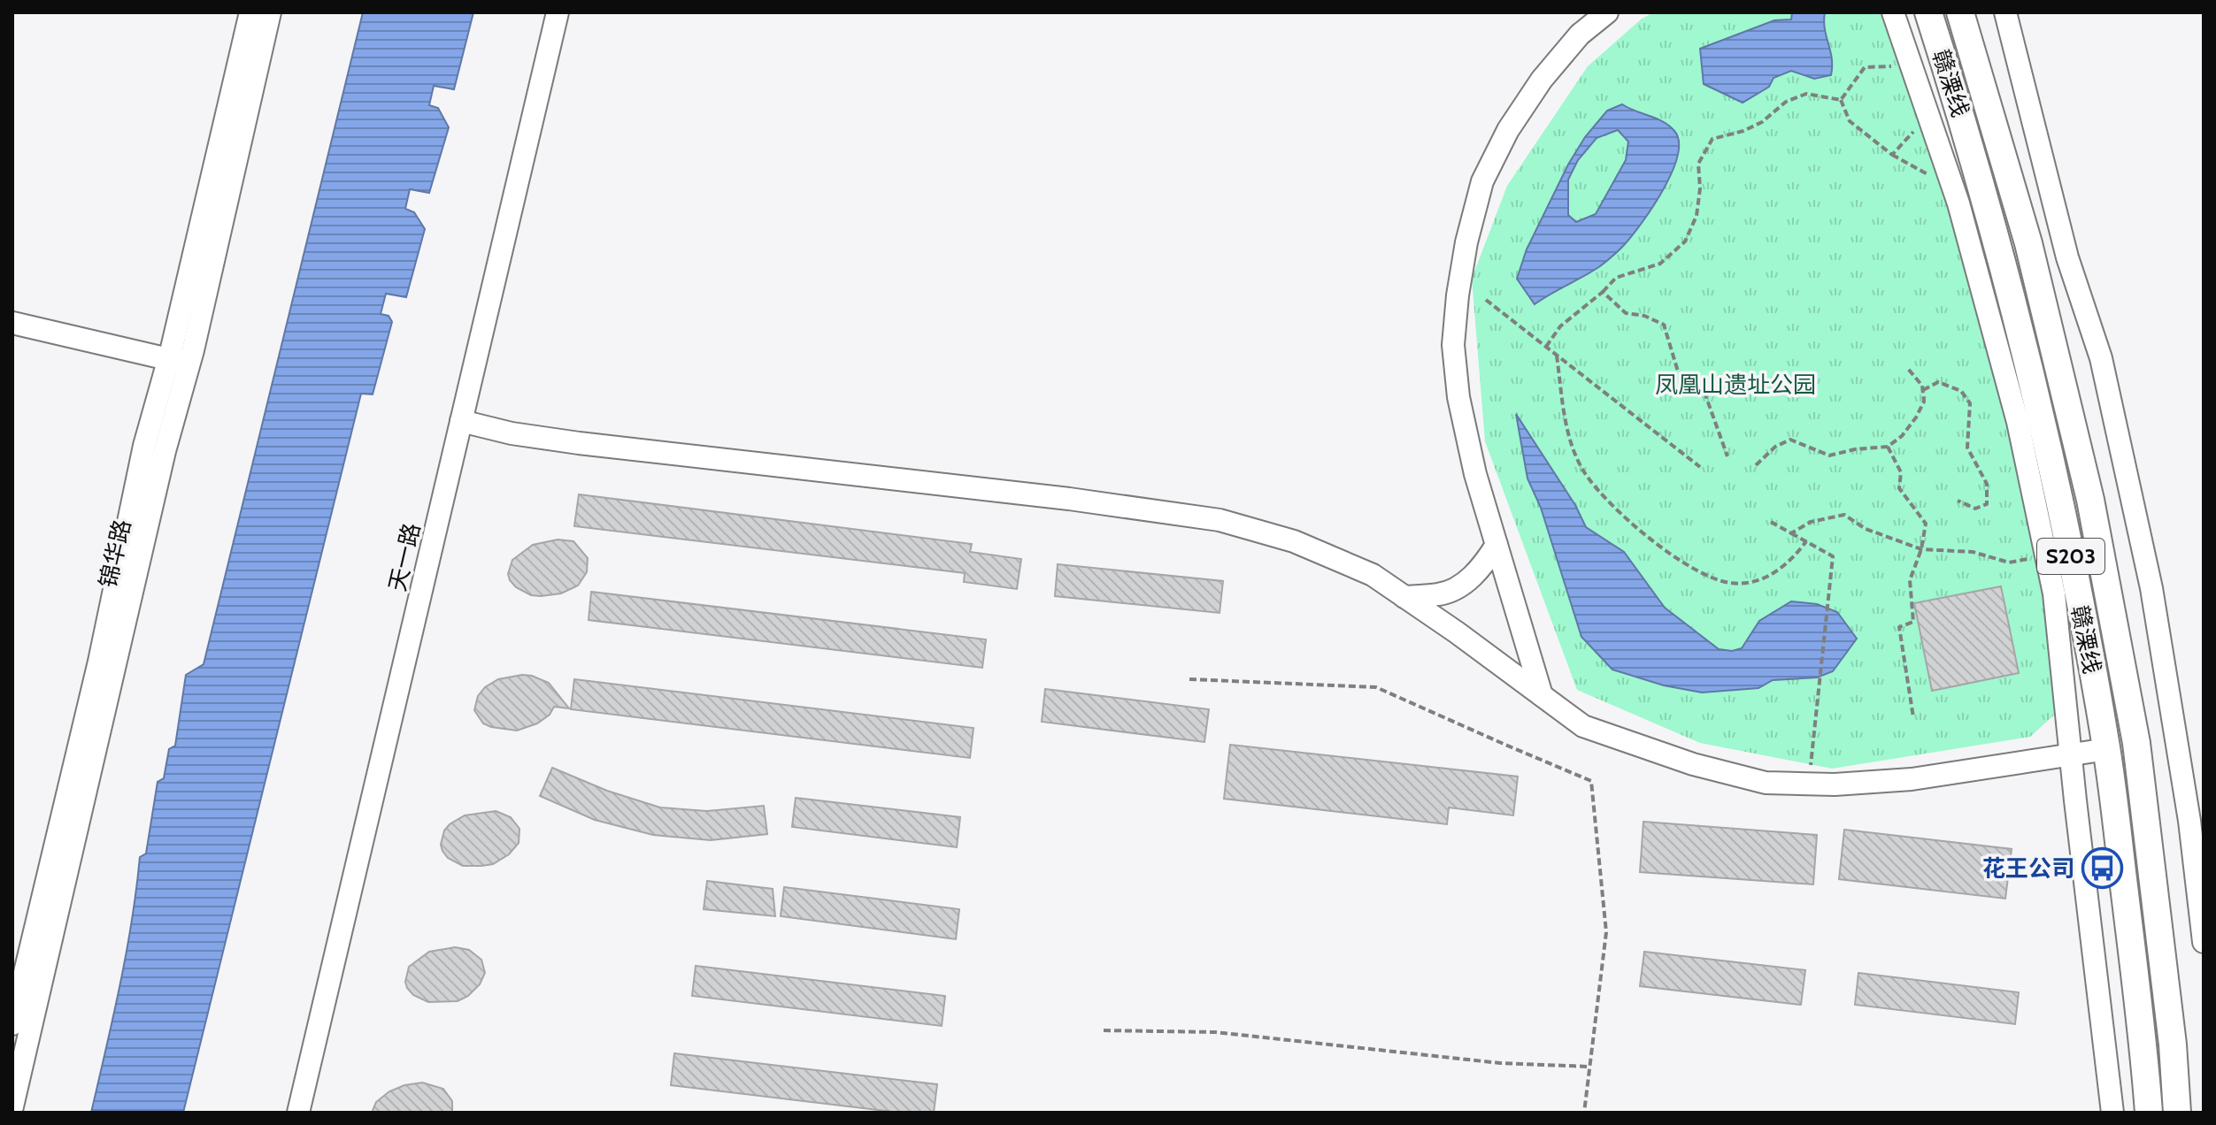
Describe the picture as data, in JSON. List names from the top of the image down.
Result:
{
  "streets": {
    "main road": ["赣溧线", "S203"],
    "street": ["锦华路", "天一路"]
  },
  "parks": ["凤凰山遗址公园"],
  "places": {
    "bus stop": ["花王公司"]
  }
}
